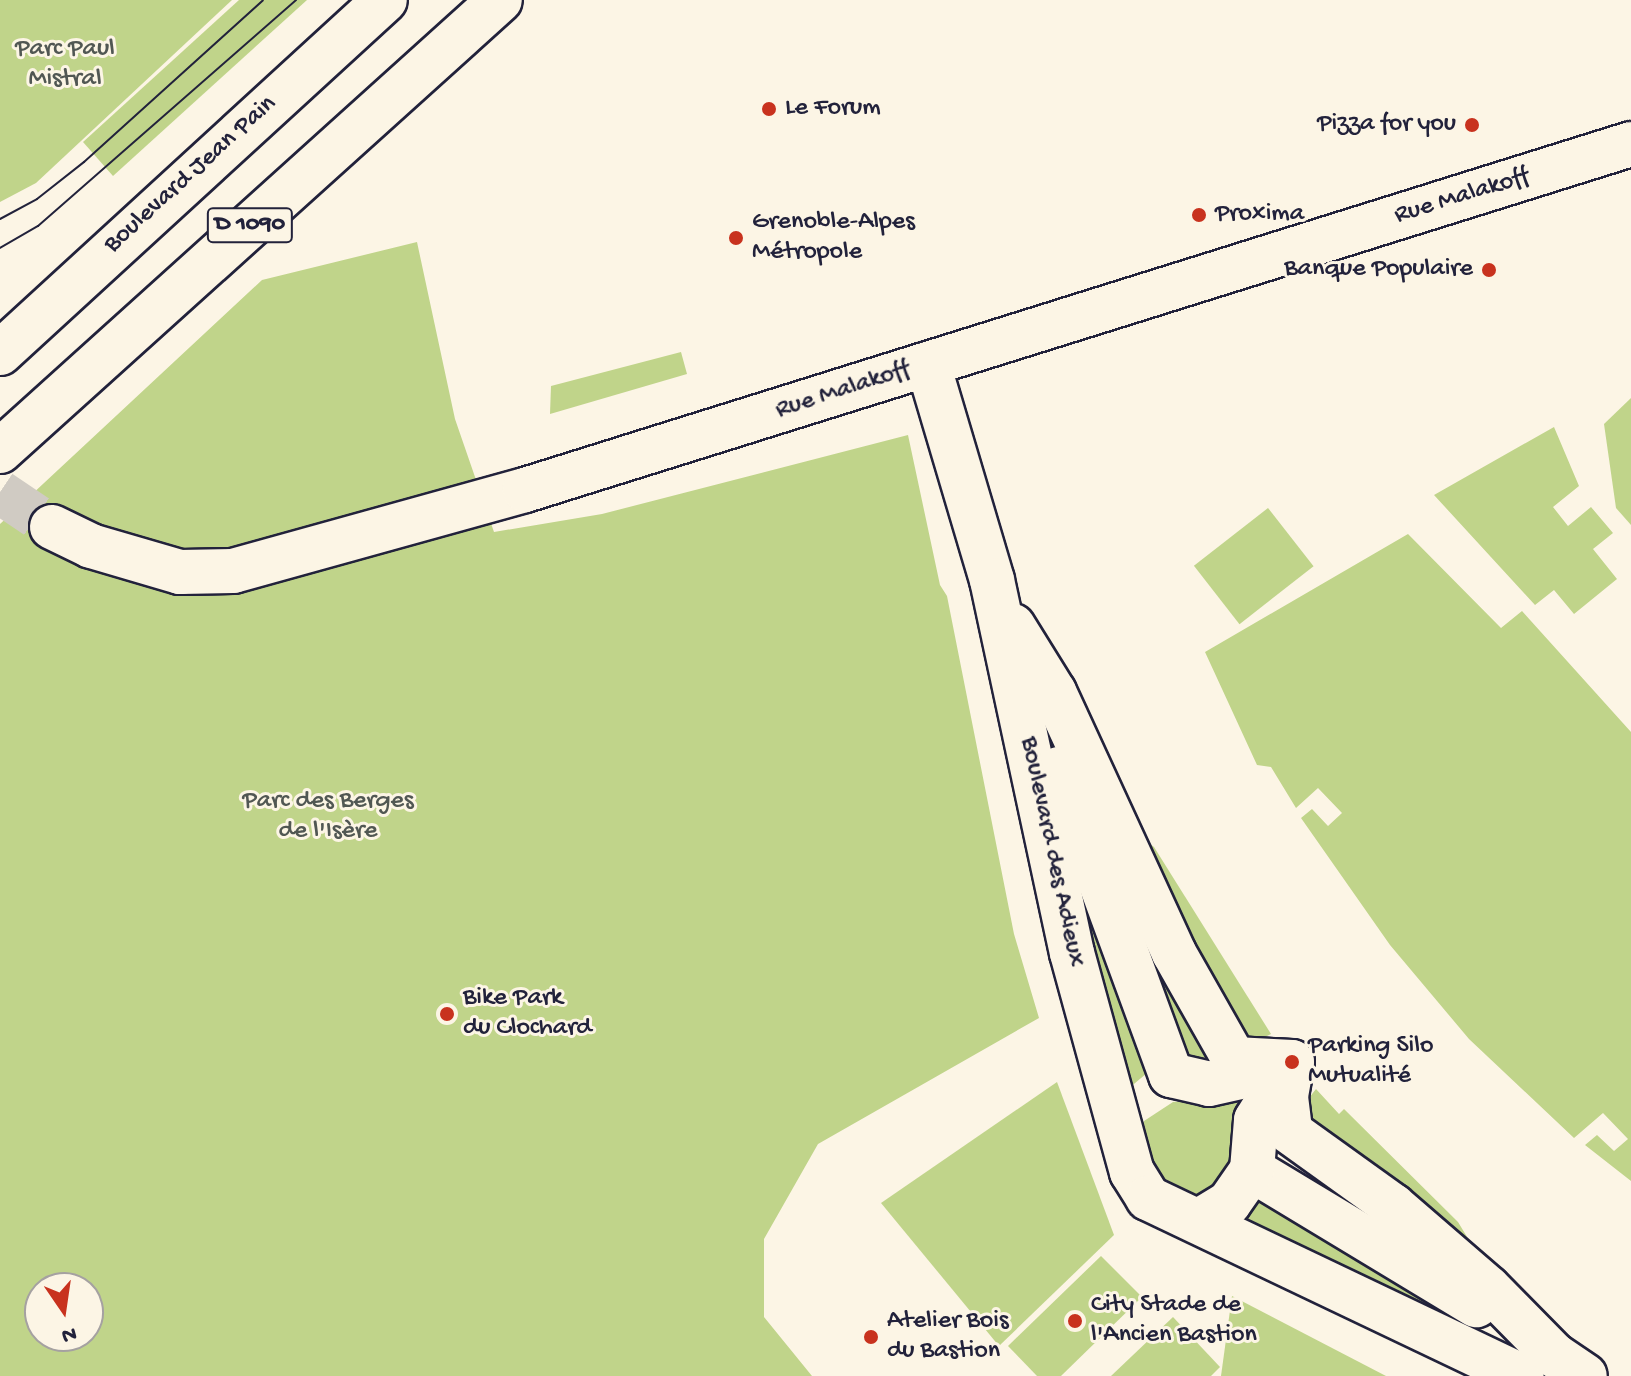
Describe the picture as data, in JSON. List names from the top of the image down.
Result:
{
  "streets": {
    "street": [
      "Boulevard Jean Pain",
      "Rue Malakoff",
      "D 1090",
      "Boulevard des Adieux"
    ]
  },
  "crossings": [
    ["Rue Malakoff", "Boulevard des Adieux"]
  ],
  "parks": ["Parc Paul Mistral", "Parc des Berges de l'Isère"],
  "places": [
    "Le Forum",
    "Pizza for you",
    "Proxima",
    "Grenoble-Alpes Métropole",
    "Banque Populaire",
    "Bike Park du Clochard",
    "Parking Silo Mutualité",
    "City Stade de l'Ancien Bastion",
    "Atelier Bois du Bastion"
  ],
  "north": "bottom"
}
